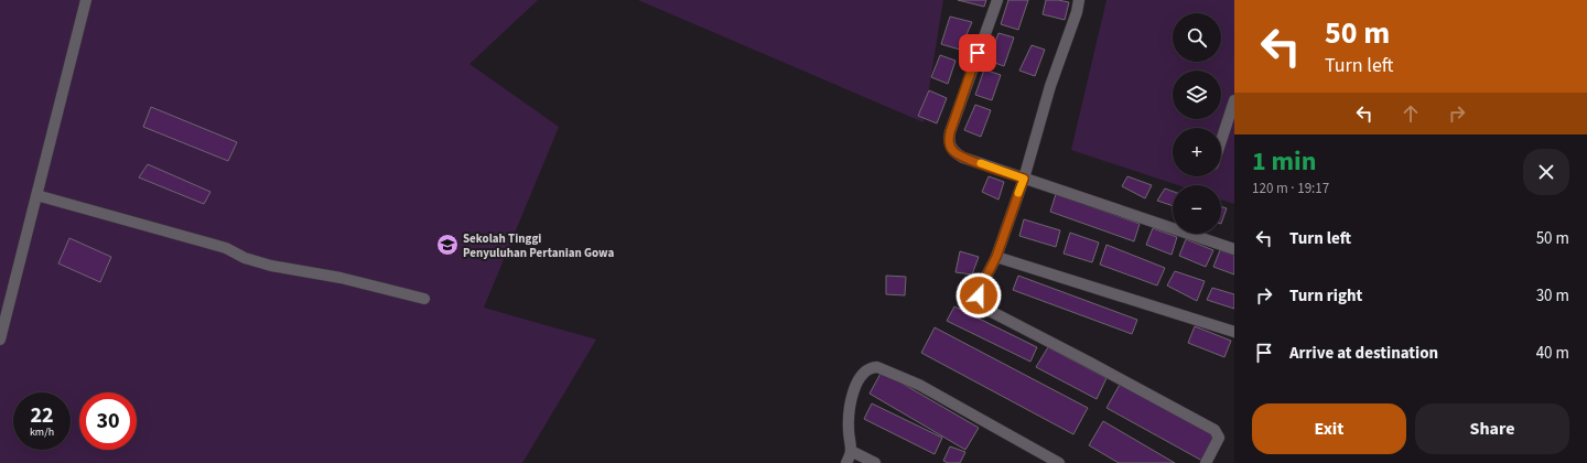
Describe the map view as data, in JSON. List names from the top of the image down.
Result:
{
  "places": {
    "school or university": ["Sekolah Tinggi Penyuluhan Pertanian Gowa"]
  },
  "page": {
    "turn": ["50 m", "Turn left"],
    "map_buttons": ["+", "−"],
    "heading": ["1 min", "120 m · 19:17"],
    "list": [
      {
        "name": "Turn left",
        "value": "50 m"
      },
      {
        "name": "Turn right",
        "value": "30 m"
      },
      {
        "name": "Arrive at destination",
        "value": "40 m"
      }
    ],
    "speed": "22 km/h",
    "limit": "30",
    "buttons": ["Exit", "Share"]
  }
}
